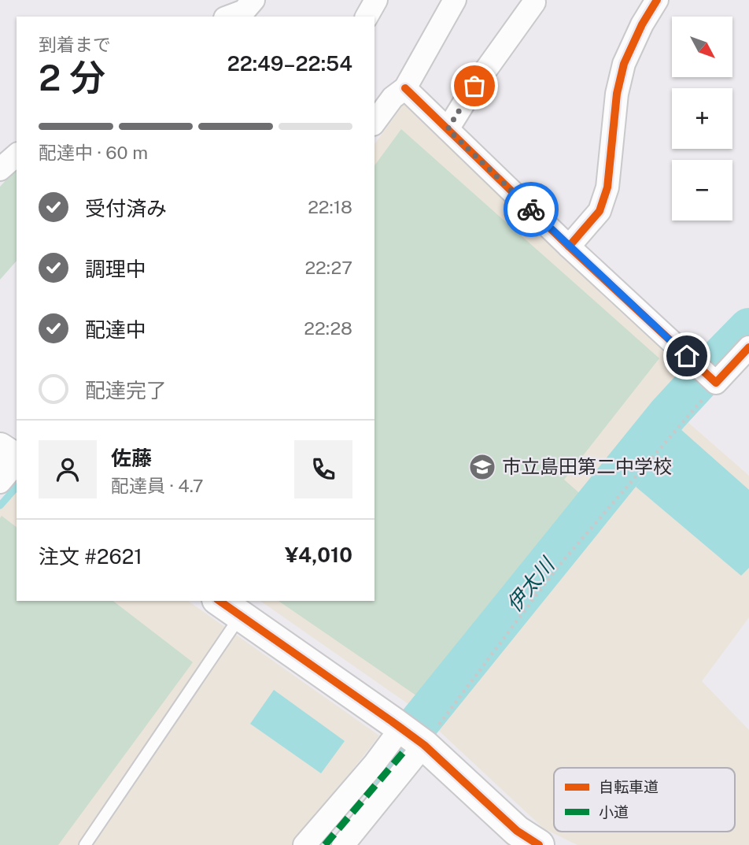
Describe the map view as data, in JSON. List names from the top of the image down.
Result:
{
  "water": ["伊太川"],
  "places": {
    "school or university": ["市立島田第二中学校"]
  },
  "legend": ["自転車道", "小道"],
  "north": "bottom right",
  "page": {
    "map_buttons": ["+", "−"],
    "heading": ["2 分", "到着まで", "22:49–22:54"],
    "panel": [
      "佐藤",
      "配達員 · 4.7",
      "注文 #2621",
      "¥4,010"
    ],
    "bar": "配達中 · 60 m",
    "list": [
      ["受付済み", "22:18"],
      ["調理中", "22:27"],
      ["配達中", "22:28"],
      "配達完了"
    ]
  }
}
